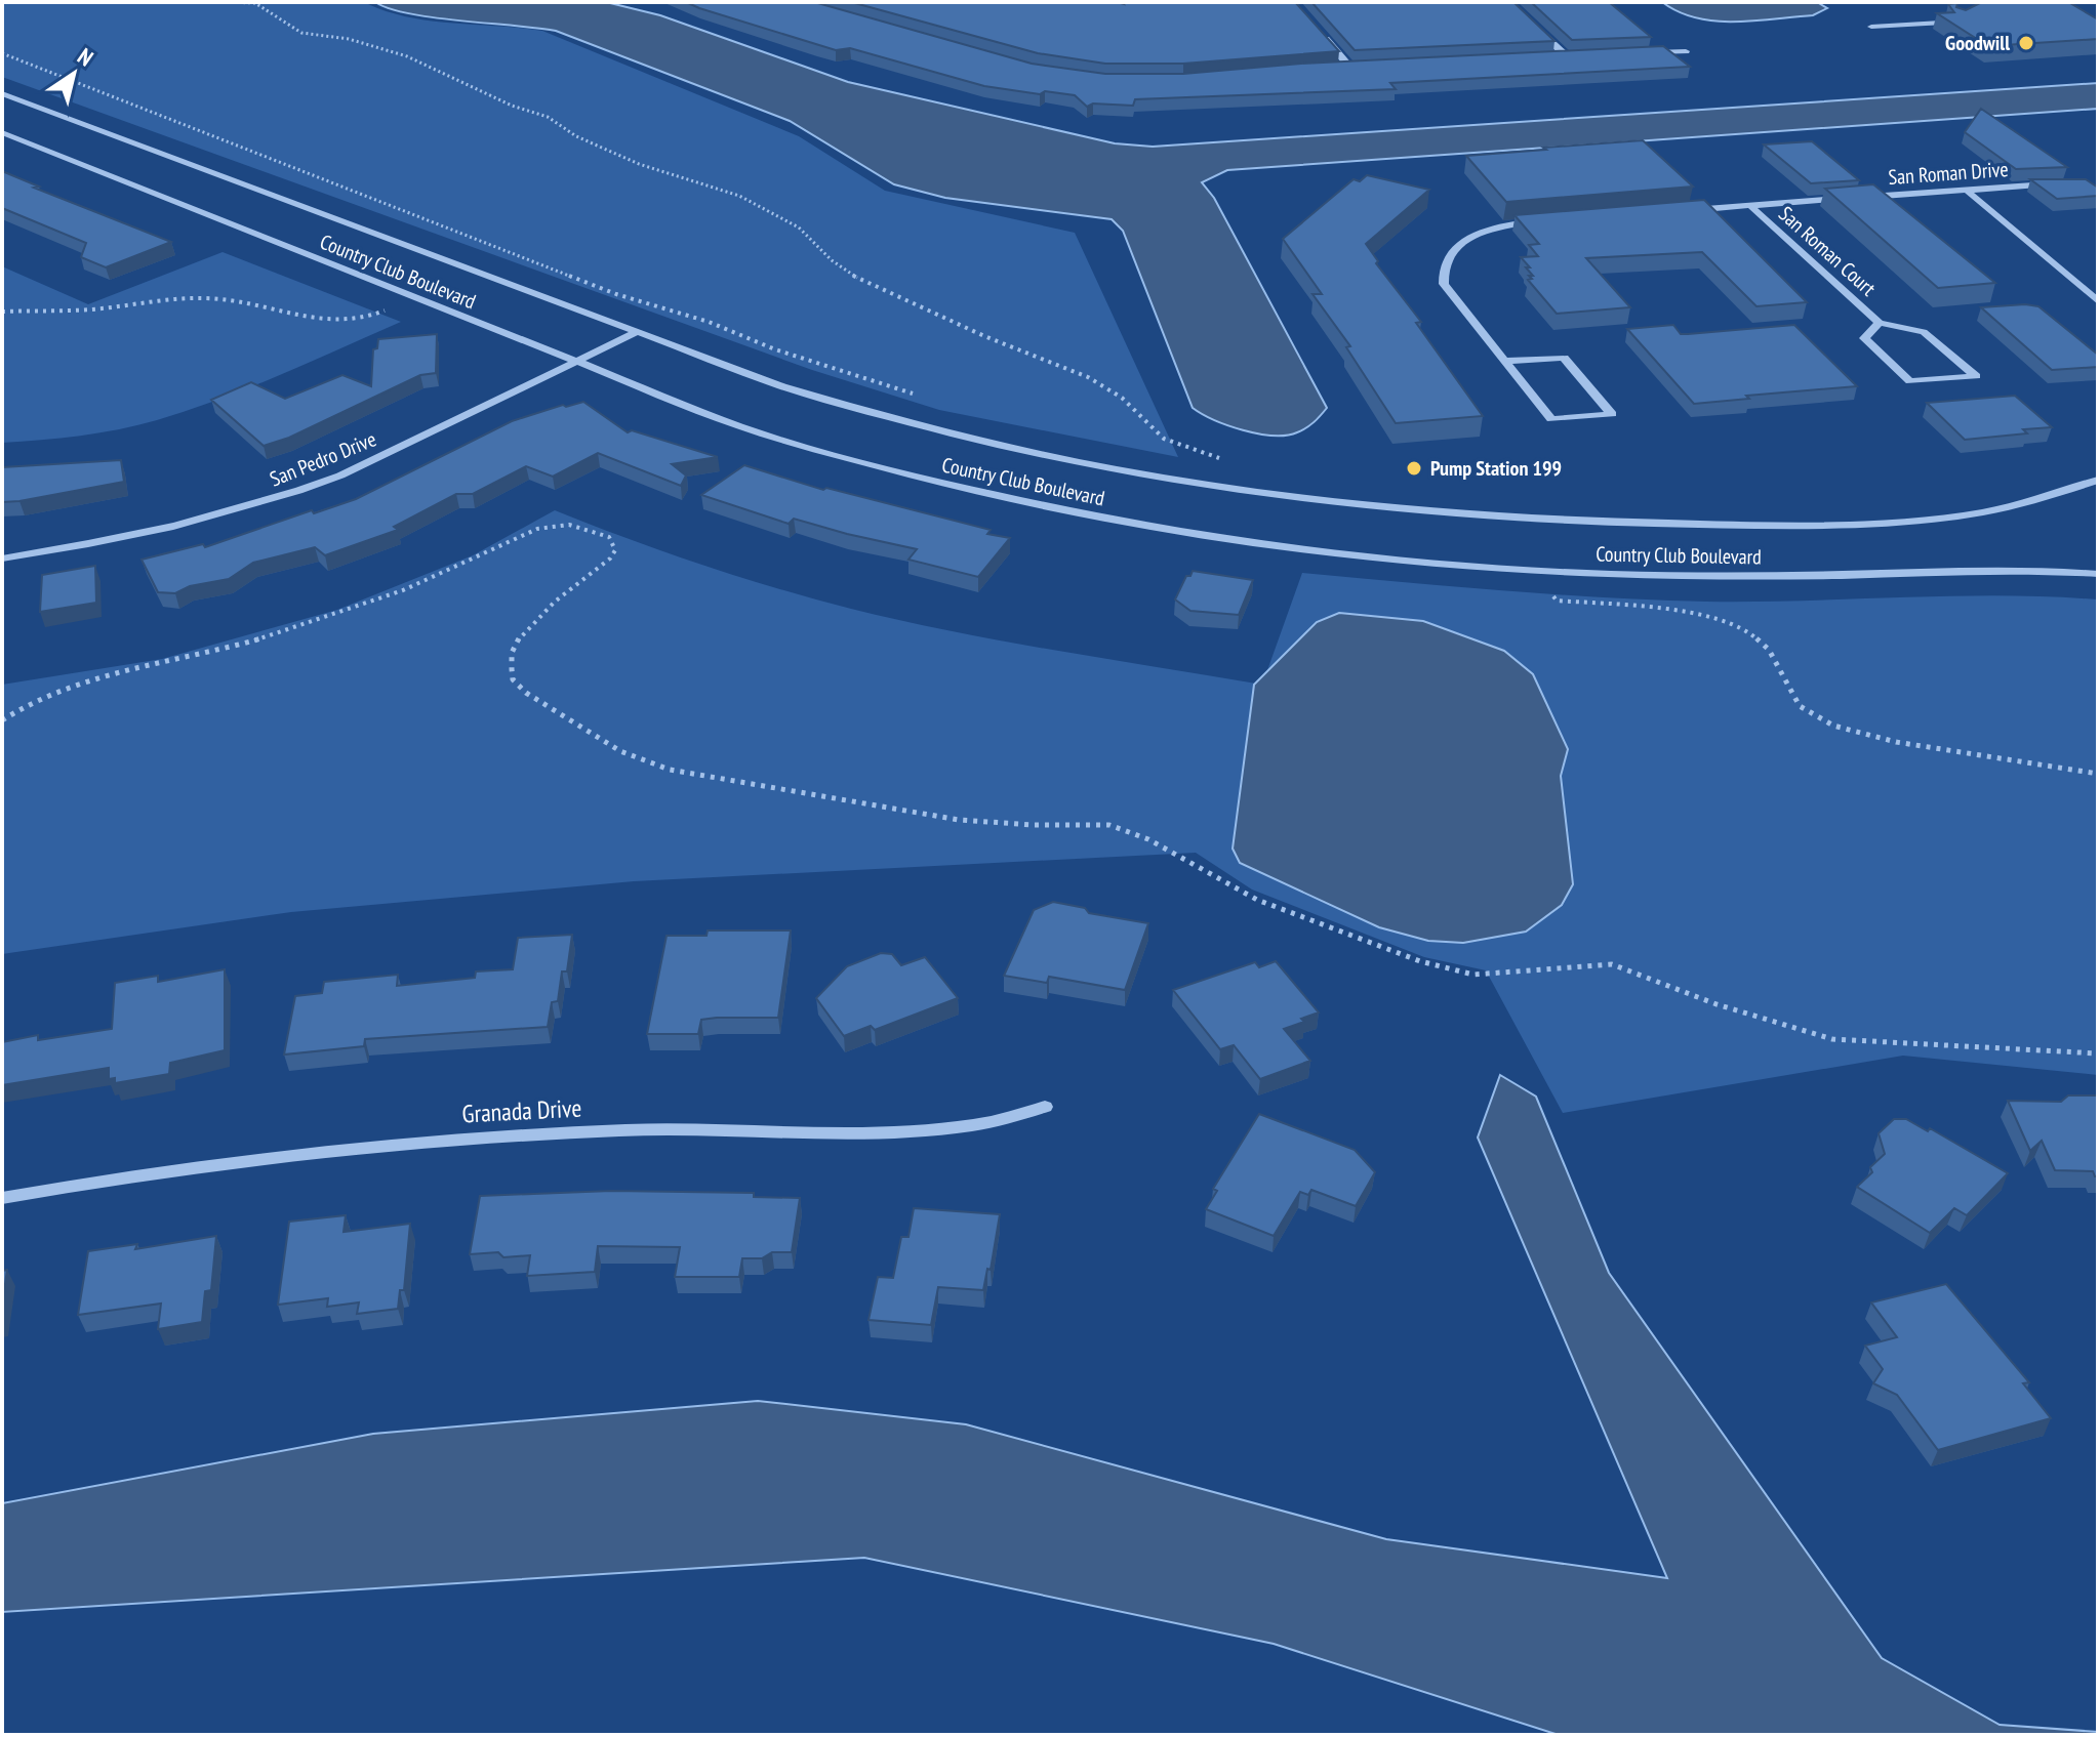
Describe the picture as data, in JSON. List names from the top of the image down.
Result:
{
  "streets": {
    "street": [
      "San Roman Drive",
      "San Roman Court",
      "Country Club Boulevard",
      "San Pedro Drive",
      "Granada Drive"
    ]
  },
  "crossings": [
    ["San Roman Drive", "San Roman Court"],
    ["Country Club Boulevard", "San Pedro Drive"]
  ],
  "places": ["Goodwill", "Pump Station 199"],
  "north": "top right"
}
